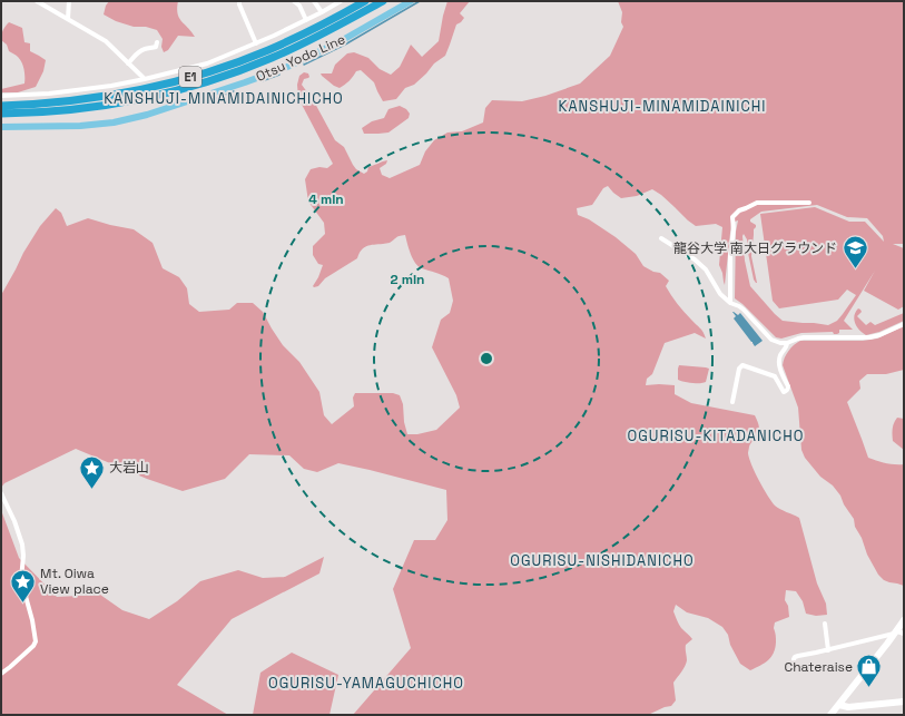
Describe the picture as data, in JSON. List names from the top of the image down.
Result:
{
  "streets": {
    "highway": ["E1"],
    "main road": ["Otsu Yodo Line"]
  },
  "districts": [
    "KANSHUJI-MINAMIDAINICHICHO",
    "KANSHUJI-MINAMIDAINICHI",
    "OGURISU-KITADANICHO",
    "OGURISU-NISHIDANICHO",
    "OGURISU-YAMAGUCHICHO"
  ],
  "places": {
    "school or university": ["龍谷大学 南大日グラウンド"],
    "place": ["大岩山", "Mt. Oiwa View place"],
    "shop": ["Chateraise"]
  },
  "rings": ["4 min", "2 min"]
}
